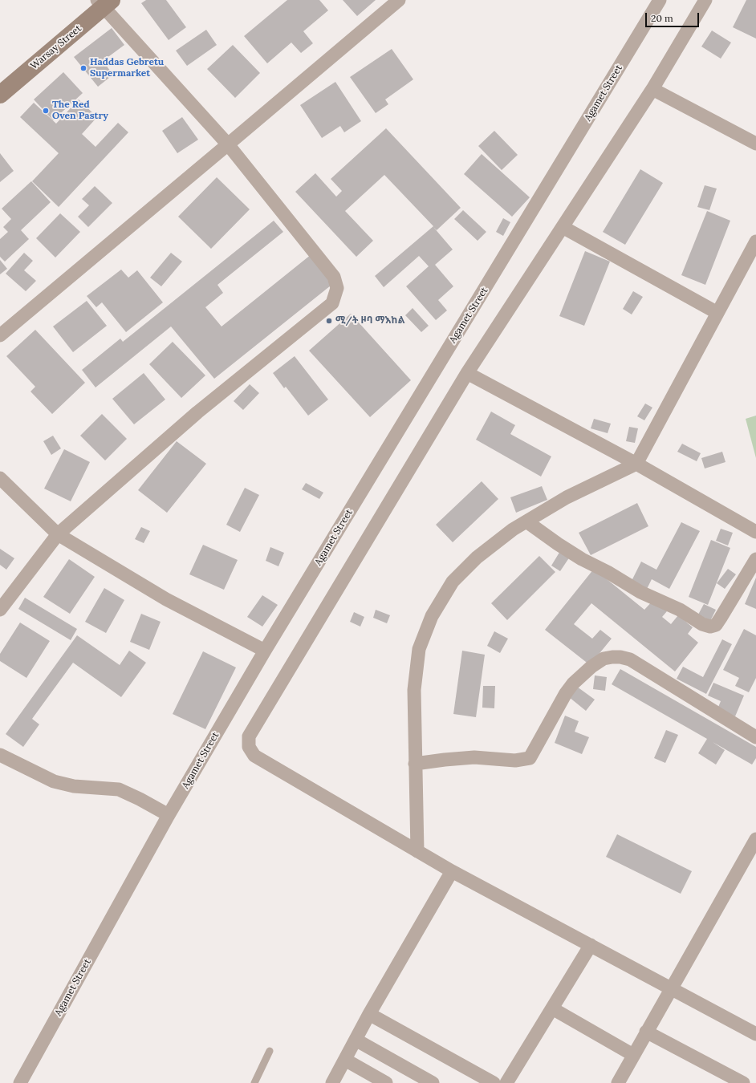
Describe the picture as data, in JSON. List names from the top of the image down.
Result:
{
  "streets": {
    "main road": ["Warsay Street"],
    "street": ["Agamet Street"]
  },
  "places": ["Haddas Gebretu Supermarket", "The Red Oven Pastry", "ሚ/ት ዞባ ማእከል"],
  "scale_bar": "20 m"
}
